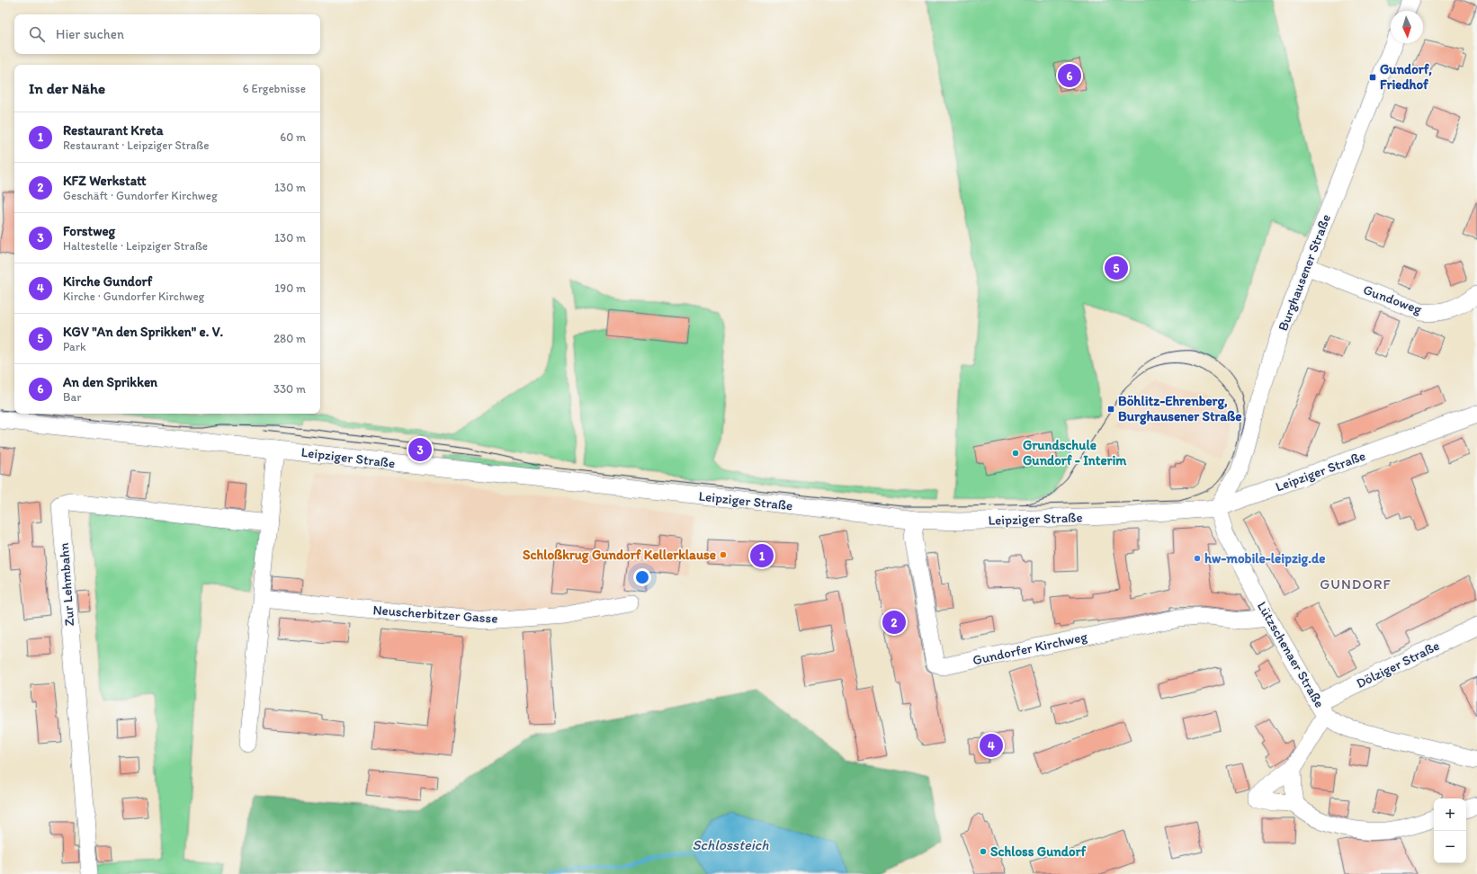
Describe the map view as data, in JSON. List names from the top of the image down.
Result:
{
  "streets": {
    "street": [
      "Burghausener Straße",
      "Gundoweg",
      "Leipziger Straße",
      "Zur Lehmbahn",
      "Neuscherbitzer Gasse",
      "Gundorfer Kirchweg",
      "Lützschenaer Straße",
      "Dölziger Straße"
    ]
  },
  "crossings": [
    ["Burghausener Straße", "Gundoweg"],
    ["Burghausener Straße", "Leipziger Straße"],
    ["Burghausener Straße", "Lützschenaer Straße"],
    ["Leipziger Straße", "Gundorfer Kirchweg"],
    ["Leipziger Straße", "Lützschenaer Straße"],
    ["Gundorfer Kirchweg", "Lützschenaer Straße"],
    ["Lützschenaer Straße", "Dölziger Straße"]
  ],
  "districts": ["GUNDORF"],
  "water": ["Schlossteich"],
  "places": {
    "transit": ["Gundorf, Friedhof", "Böhlitz-Ehrenberg, Burghausener Straße"],
    "other": [
      "Grundschule Gundorf - Interim",
      "Schloßkrug Gundorf Kellerklause",
      "hw-mobile-leipzig.de",
      "Schloss Gundorf"
    ]
  },
  "north": "bottom",
  "page": {
    "search": "Hier suchen",
    "pins": [
      "6",
      "5",
      "3",
      "1",
      "2",
      "4"
    ],
    "heading": ["In der Nähe", "6 Ergebnisse"],
    "list": [
      {
        "mark": "1",
        "name": "Restaurant Kreta",
        "note": "Restaurant · Leipziger Straße",
        "value": "60 m"
      },
      {
        "mark": "2",
        "name": "KFZ Werkstatt",
        "note": "Geschäft · Gundorfer Kirchweg",
        "value": "130 m"
      },
      {
        "mark": "3",
        "name": "Forstweg",
        "note": "Haltestelle · Leipziger Straße",
        "value": "130 m"
      },
      {
        "mark": "4",
        "name": "Kirche Gundorf",
        "note": "Kirche · Gundorfer Kirchweg",
        "value": "190 m"
      },
      {
        "mark": "5",
        "name": "KGV \"An den Sprikken\" e. V.",
        "note": "Park",
        "value": "280 m"
      },
      {
        "mark": "6",
        "name": "An den Sprikken",
        "note": "Bar",
        "value": "330 m"
      }
    ],
    "map_buttons": ["+", "−"]
  }
}
